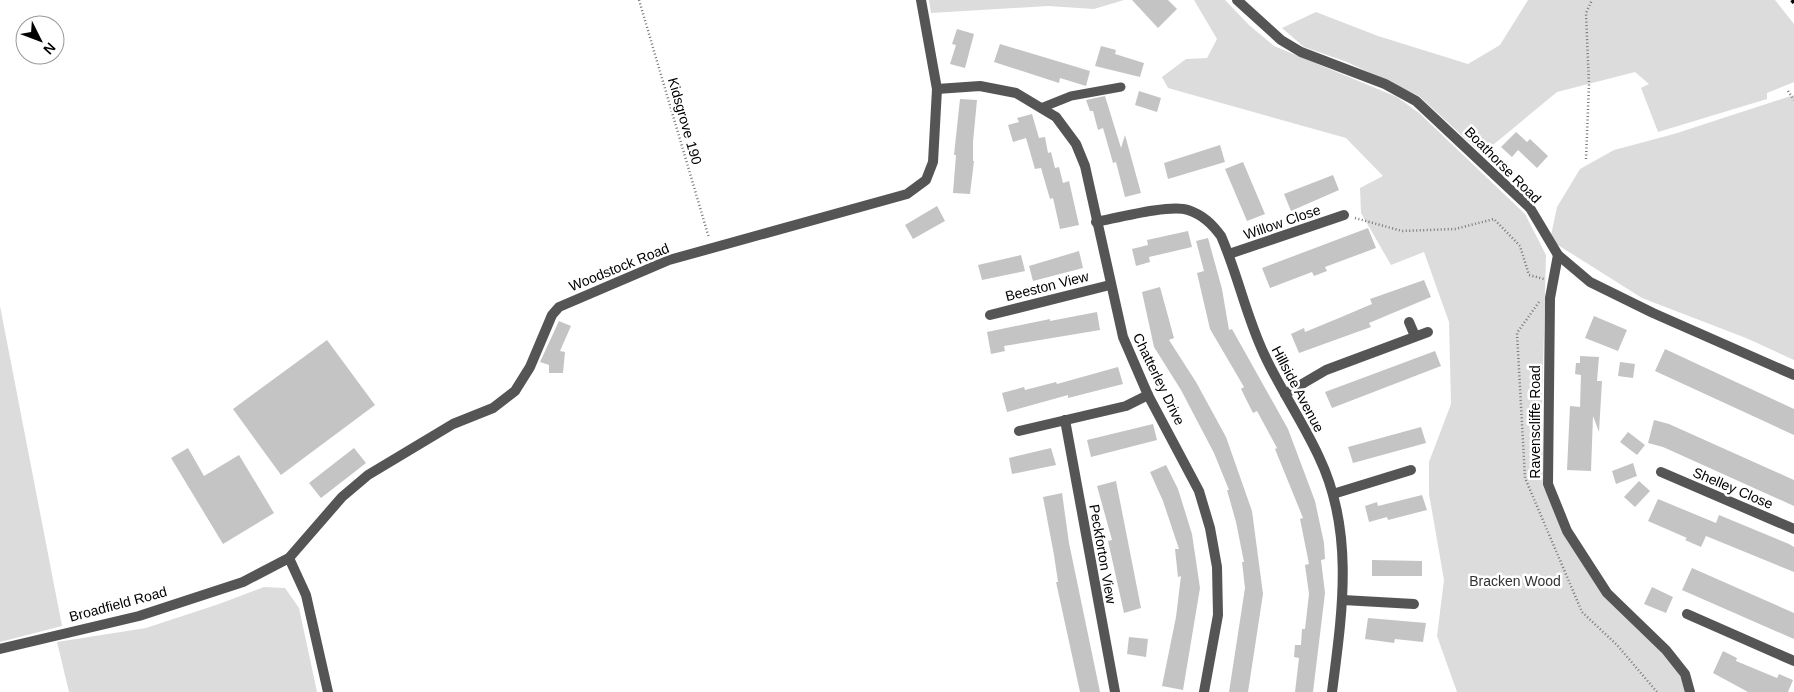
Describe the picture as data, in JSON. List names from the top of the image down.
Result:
{
  "streets": {
    "street": [
      "Boathorse Road",
      "Willow Close",
      "Woodstock Road",
      "Beeston View",
      "Chatterley Drive",
      "Hillside Avenue",
      "Ravenscliffe Road",
      "Shelley Close",
      "Peckforton View",
      "Broadfield Road"
    ],
    "path": ["Kidsgrove 190"]
  },
  "crossings": [
    ["Kidsgrove 190", "Woodstock Road"],
    ["Boathorse Road", "Ravenscliffe Road"],
    ["Willow Close", "Hillside Avenue"],
    ["Woodstock Road", "Chatterley Drive"],
    ["Woodstock Road", "Broadfield Road"],
    ["Beeston View", "Chatterley Drive"],
    ["Chatterley Drive", "Hillside Avenue"]
  ],
  "parks": ["Bracken Wood"],
  "north": "bottom right"
}
